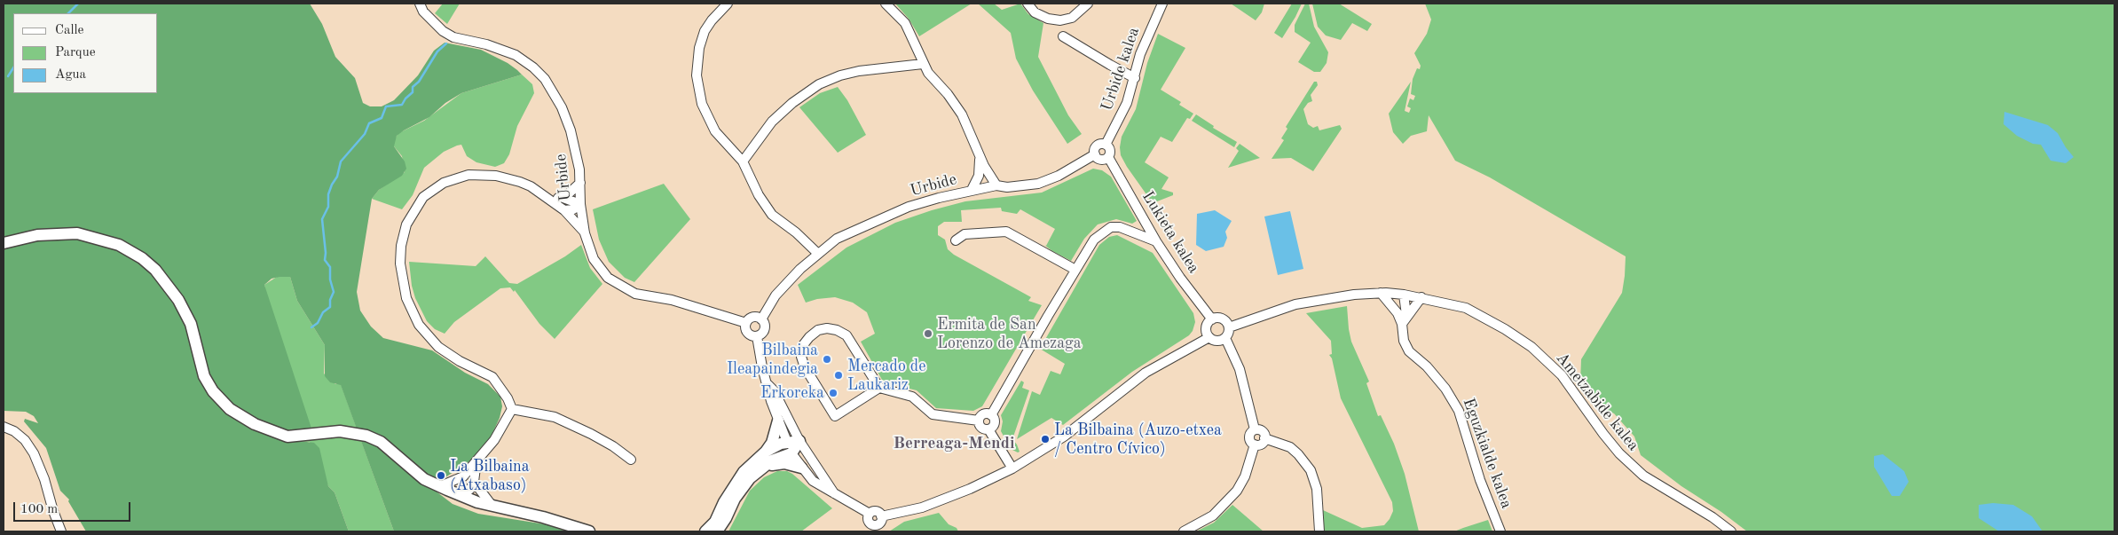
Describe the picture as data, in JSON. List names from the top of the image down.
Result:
{
  "streets": {
    "street": [
      "Urbide kalea",
      "Urbide",
      "Lukieta kalea",
      "Ametzabide kalea",
      "Eguzkialde kalea"
    ]
  },
  "crossings": [
    ["Urbide kalea", "Urbide"],
    ["Urbide kalea", "Lukieta kalea"],
    ["Urbide", "Lukieta kalea"],
    ["Lukieta kalea", "Ametzabide kalea"],
    ["Ametzabide kalea", "Eguzkialde kalea"]
  ],
  "districts": ["Berreaga-Mendi"],
  "places": [
    "Ermita de San Lorenzo de Amezaga",
    "Bilbaina Ileapaindegia",
    "Mercado de Laukariz",
    "Erkoreka",
    "La Bilbaina (Auzo-etxea / Centro Cívico)",
    "La Bilbaina (Atxabaso)"
  ],
  "legend": ["Calle", "Parque", "Agua"],
  "scale_bar": "100 m"
}
